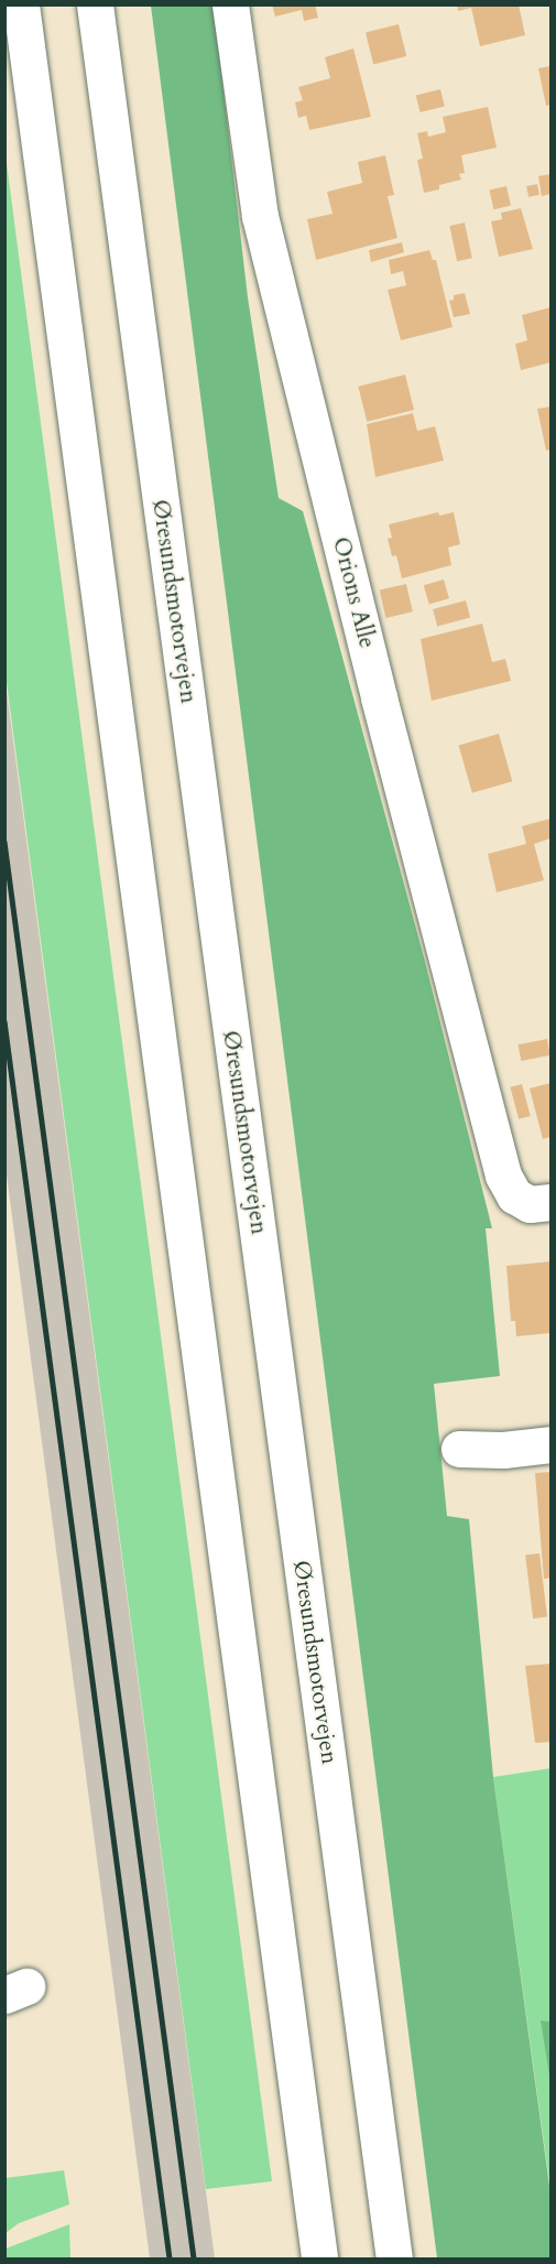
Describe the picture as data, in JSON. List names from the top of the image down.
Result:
{
  "streets": {
    "main road": ["Orions Alle", "Øresundsmotorvejen"]
  }
}
